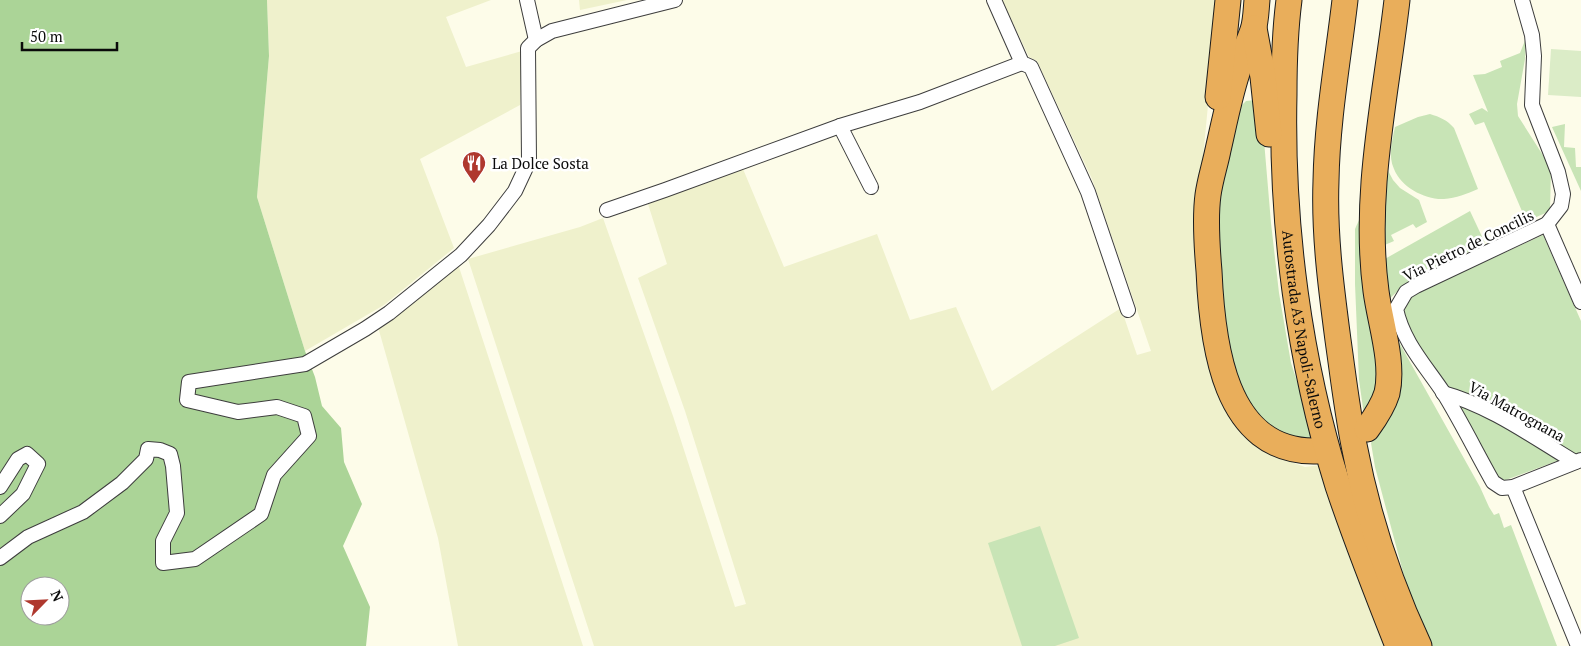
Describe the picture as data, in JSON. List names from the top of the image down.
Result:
{
  "streets": {
    "highway": ["Autostrada A3 Napoli-Salerno"],
    "street": ["Via Pietro de Concilis", "Via Matrognana"]
  },
  "crossings": [
    ["Via Pietro de Concilis", "Via Matrognana"]
  ],
  "places": {
    "restaurant": ["La Dolce Sosta"]
  },
  "scale_bar": "50 m",
  "north": "top right"
}
